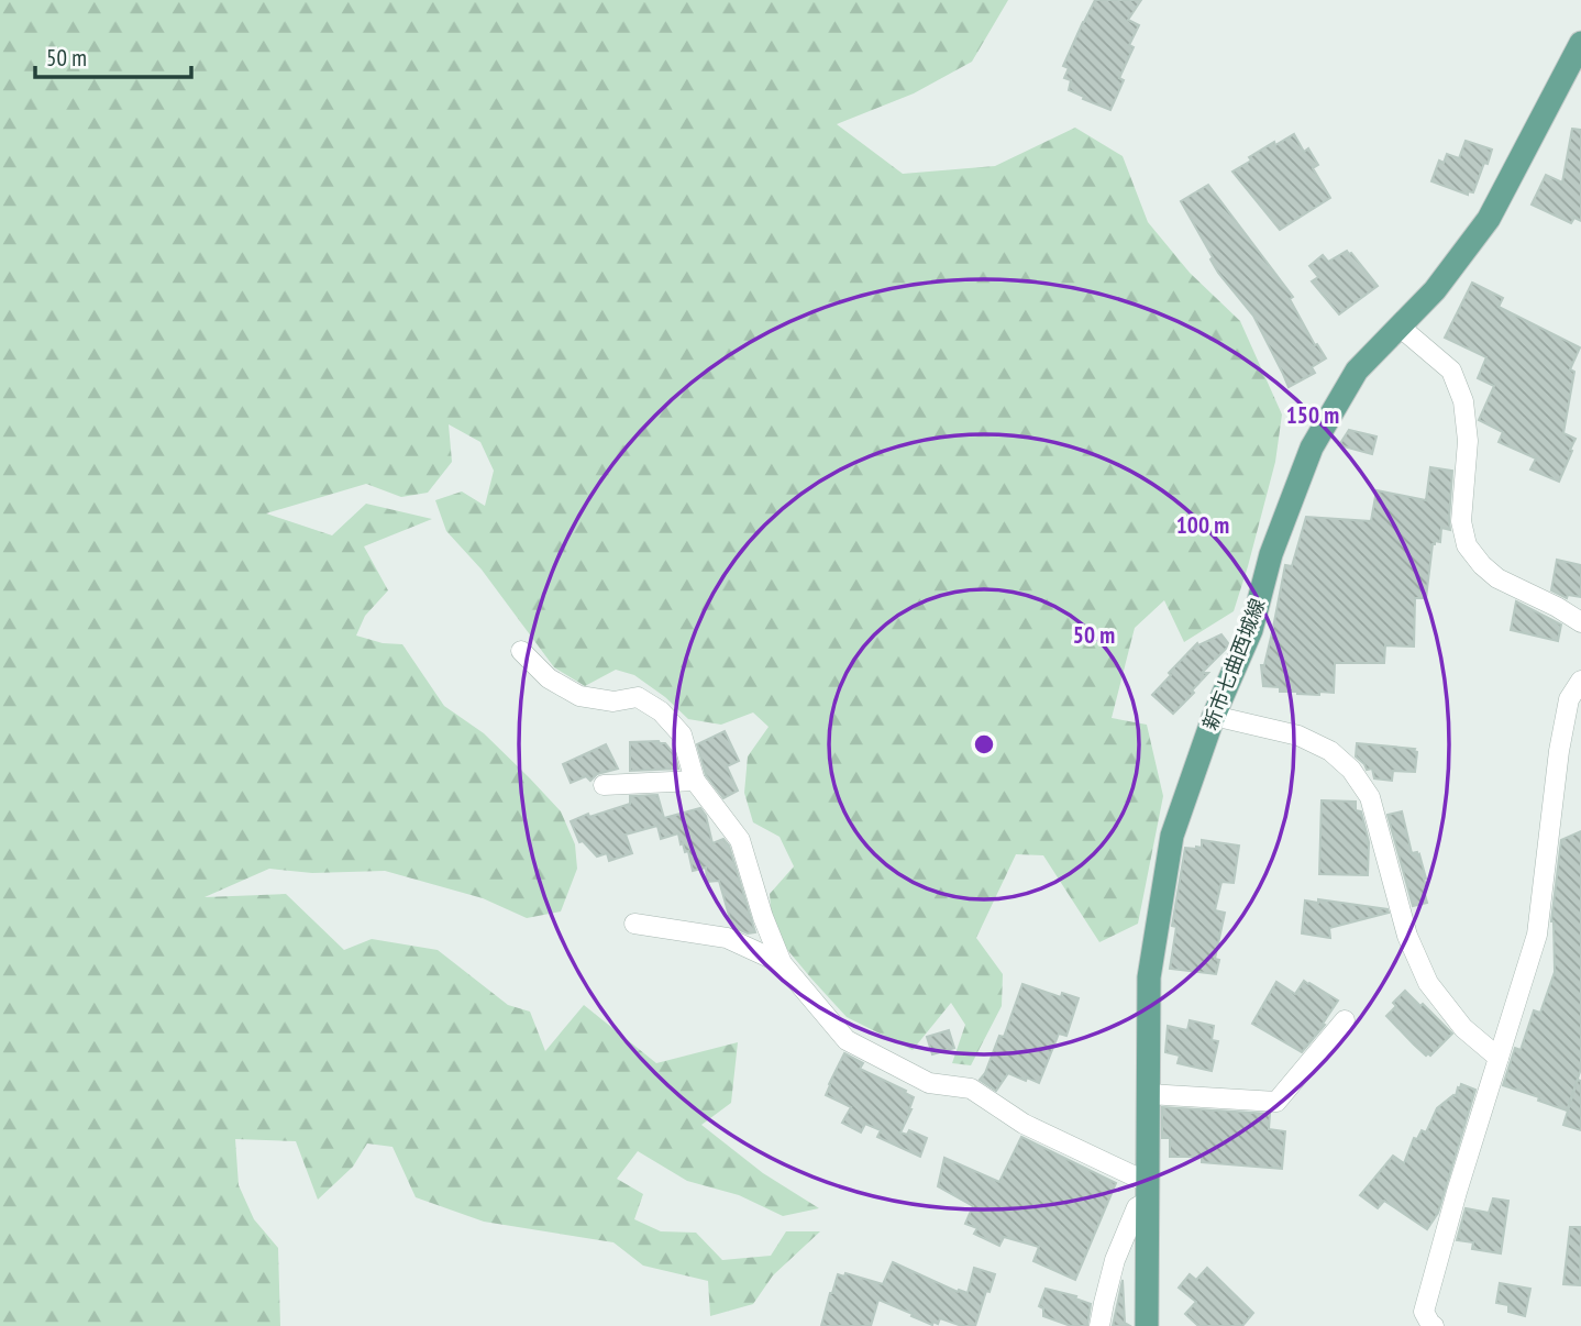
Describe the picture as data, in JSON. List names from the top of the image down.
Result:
{
  "streets": {
    "main road": ["新市七曲西城線"]
  },
  "scale_bar": "50 m",
  "rings": ["150 m", "100 m", "50 m"]
}
